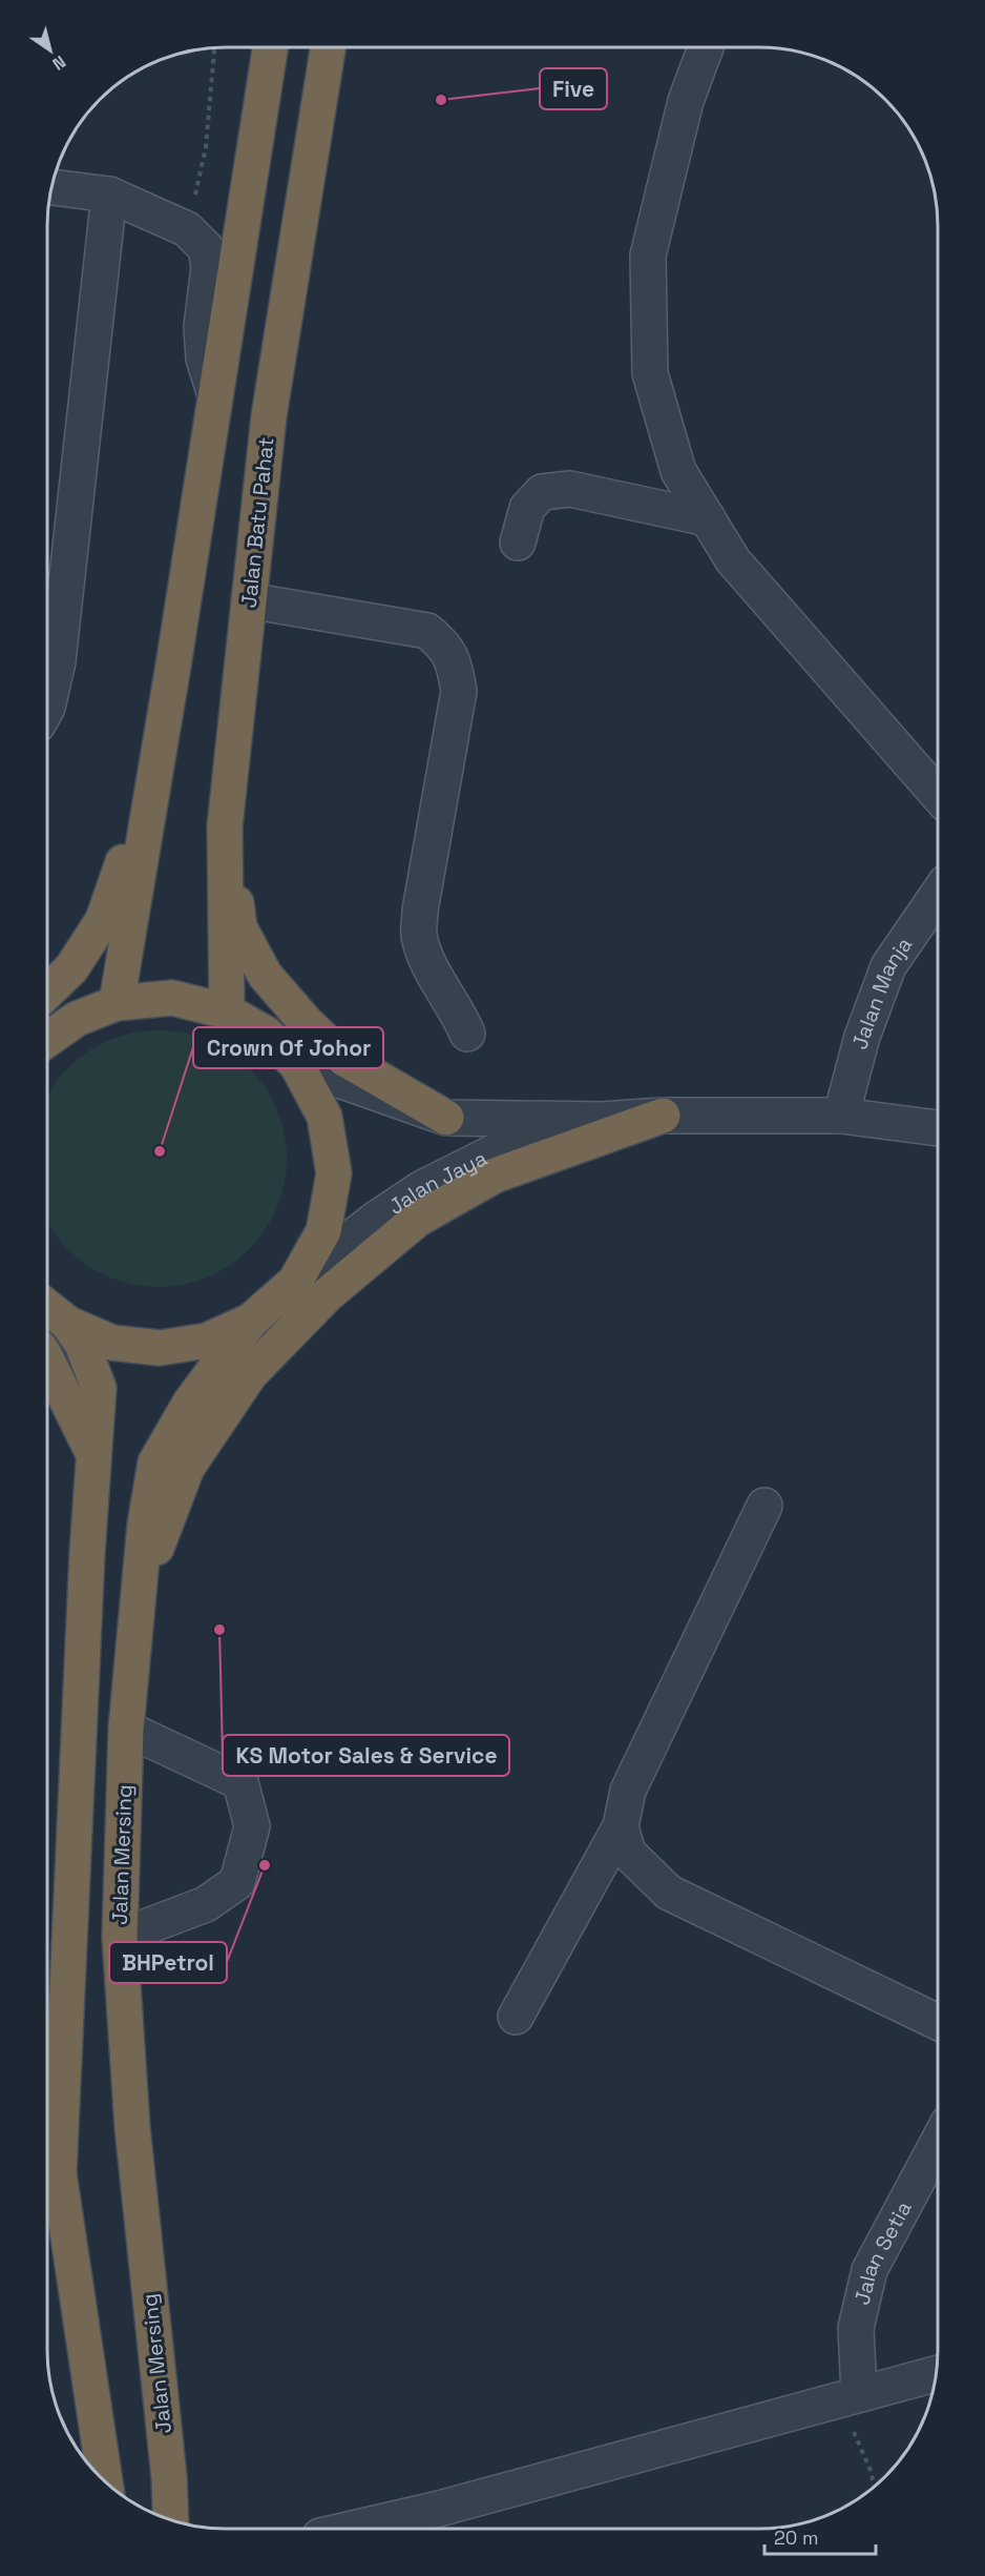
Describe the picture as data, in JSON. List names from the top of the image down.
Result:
{
  "streets": {
    "highway": ["Jalan Batu Pahat", "Jalan Mersing"],
    "street": ["Jalan Manja", "Jalan Jaya", "Jalan Setia"]
  },
  "crossings": [
    ["Jalan Manja", "Jalan Jaya"]
  ],
  "places": [
    "Five",
    "Crown Of Johor",
    "KS Motor Sales & Service",
    "BHPetrol"
  ],
  "scale_bar": "20 m",
  "north": "bottom right"
}
